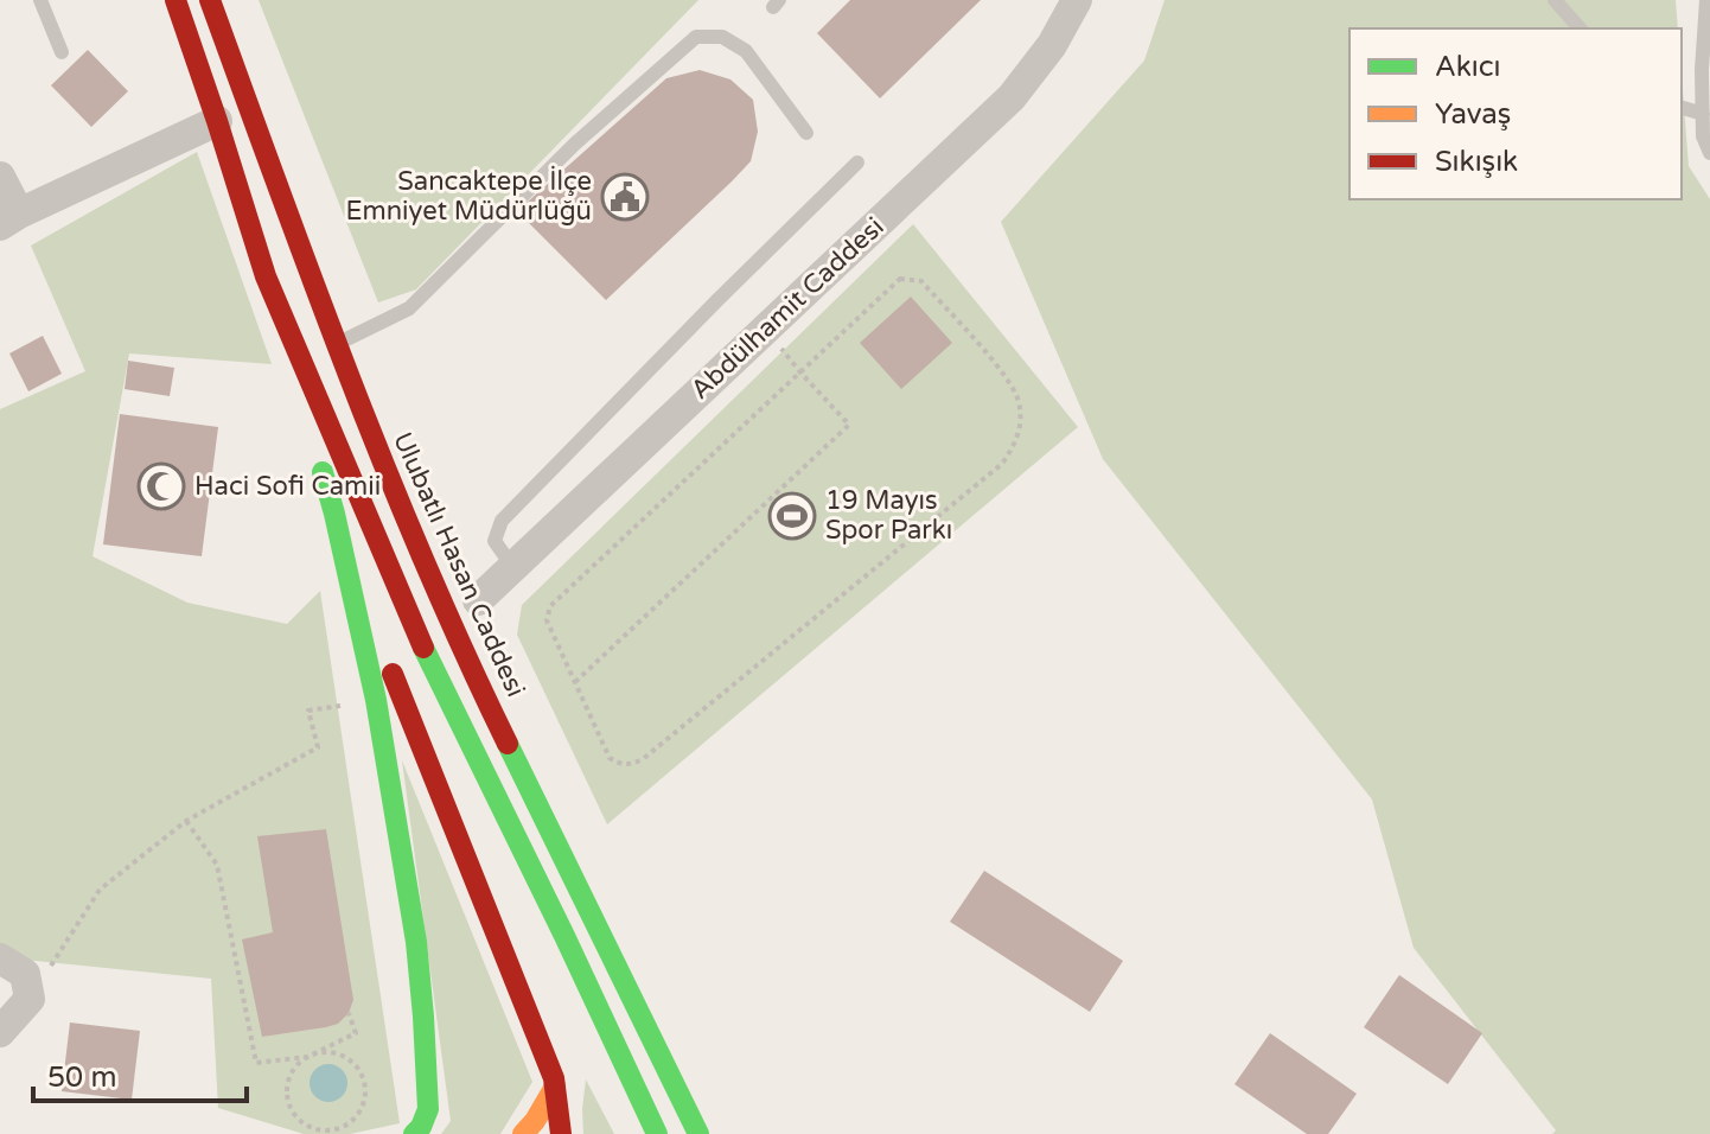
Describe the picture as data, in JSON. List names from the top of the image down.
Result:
{
  "streets": {
    "main road": ["Ulubatlı Hasan Caddesi"],
    "street": ["Abdülhamit Caddesi"]
  },
  "places": {
    "public building": ["Sancaktepe İlçe Emniyet Müdürlüğü"],
    "mosque": ["Haci Sofi Camii"],
    "sports": ["19 Mayıs Spor Parkı"]
  },
  "legend": ["Akıcı", "Yavaş", "Sıkışık"],
  "scale_bar": "50 m"
}
